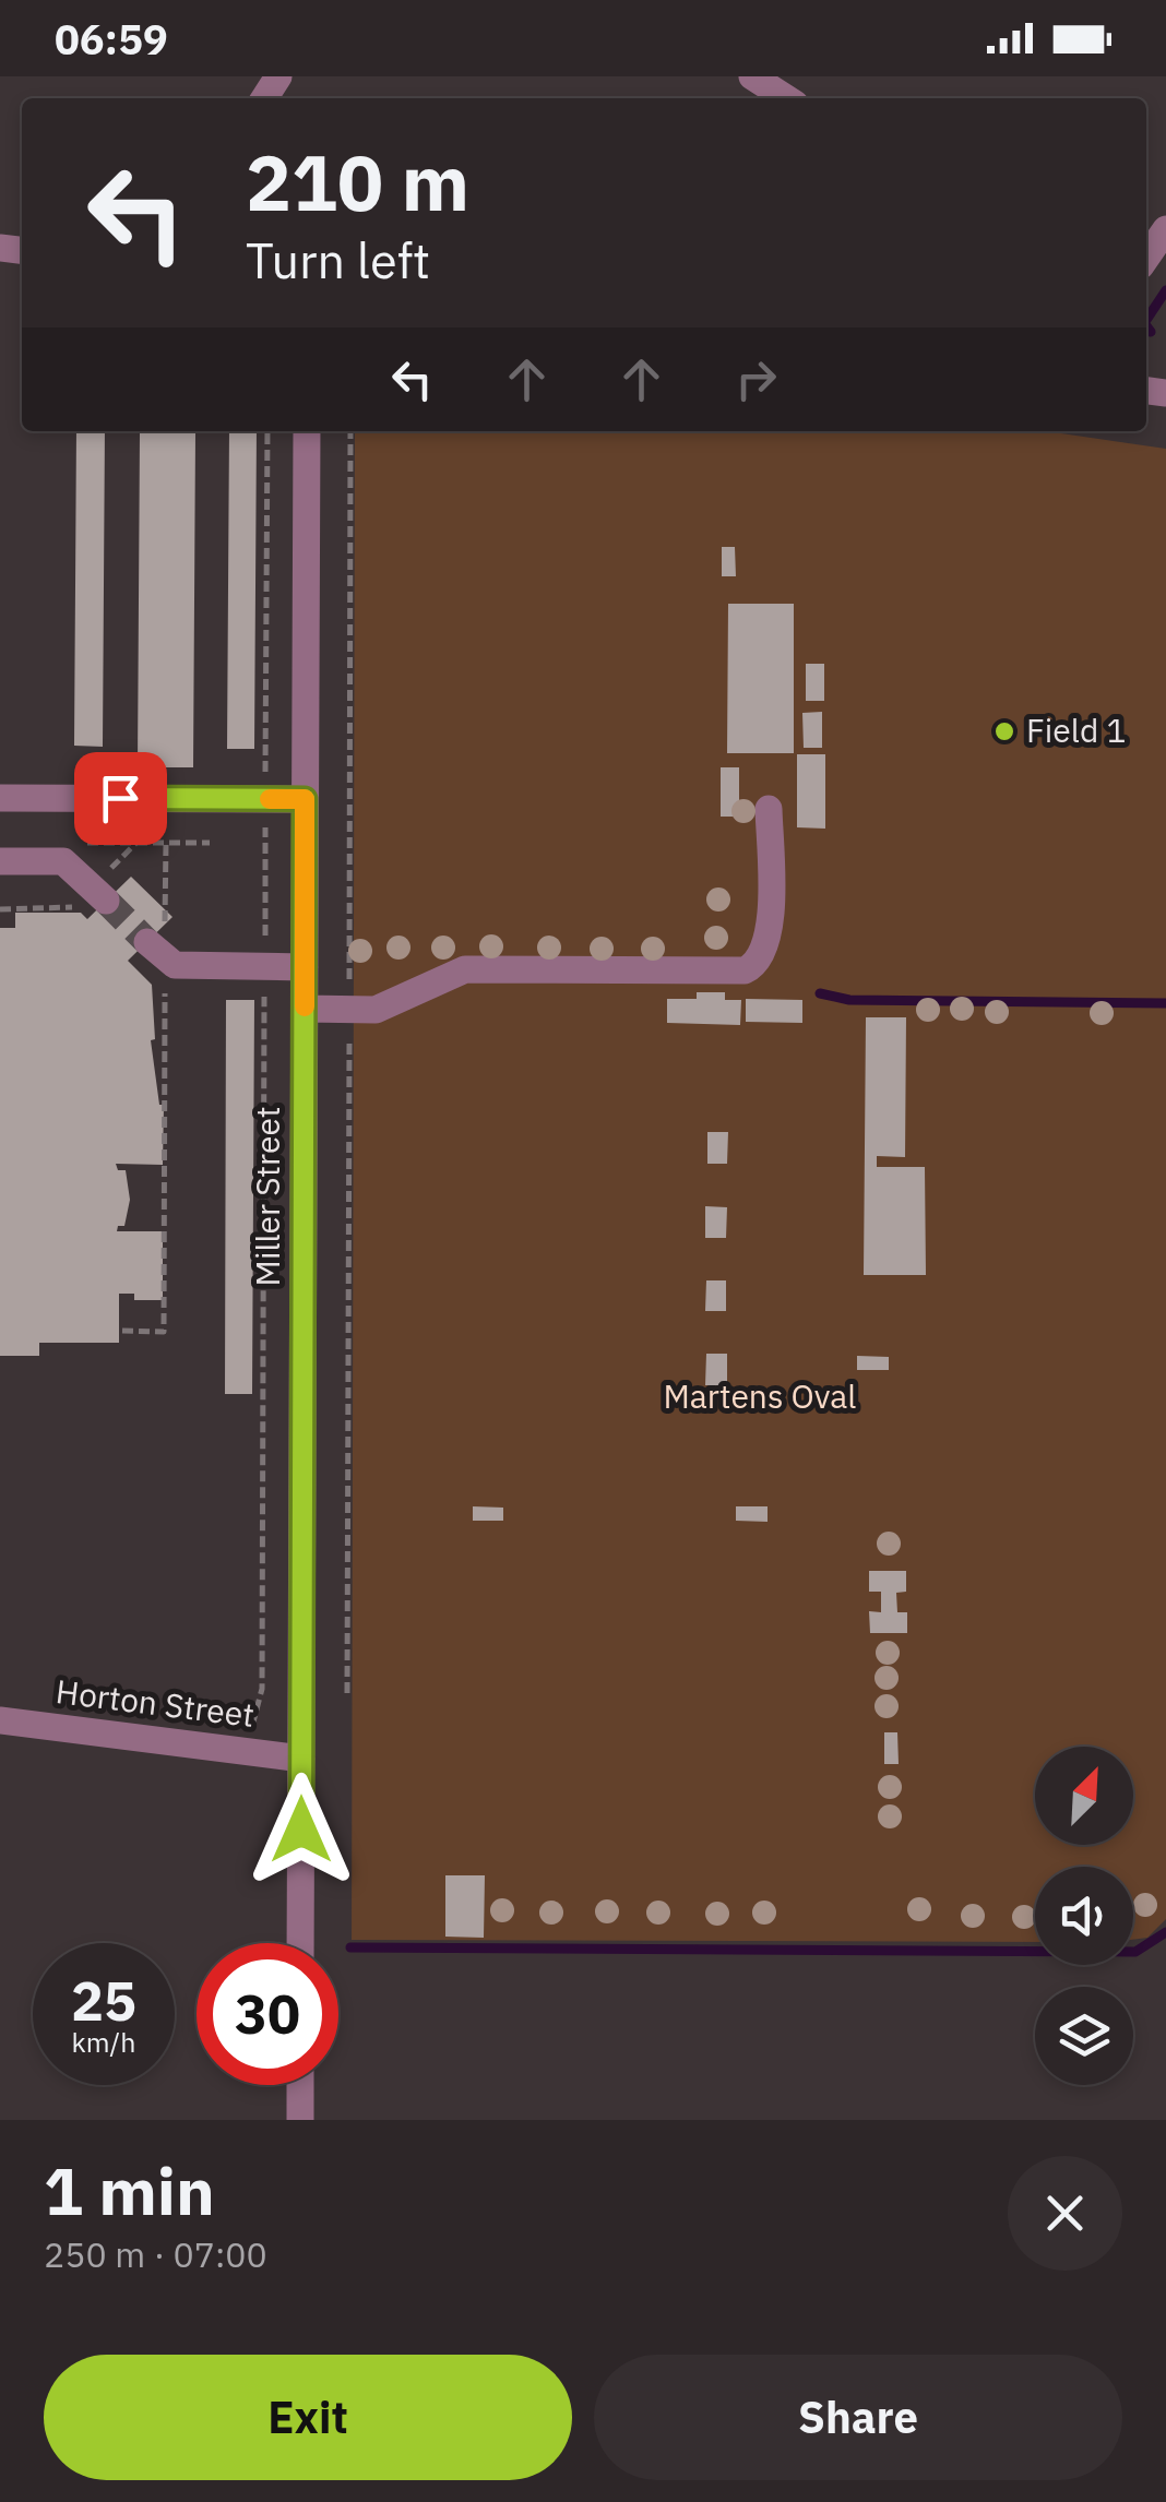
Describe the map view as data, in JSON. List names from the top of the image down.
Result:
{
  "streets": {
    "street": ["Miller Street", "Horton Street"]
  },
  "crossings": [
    ["Miller Street", "Horton Street"]
  ],
  "parks": ["Martens Oval"],
  "places": ["Field 1"],
  "north": "top right",
  "page": {
    "status": "06:59",
    "turn": ["210 m", "Turn left"],
    "speed": "25 km/h",
    "limit": "30",
    "heading": ["1 min", "250 m · 07:00"],
    "buttons": ["Exit", "Share"]
  }
}
